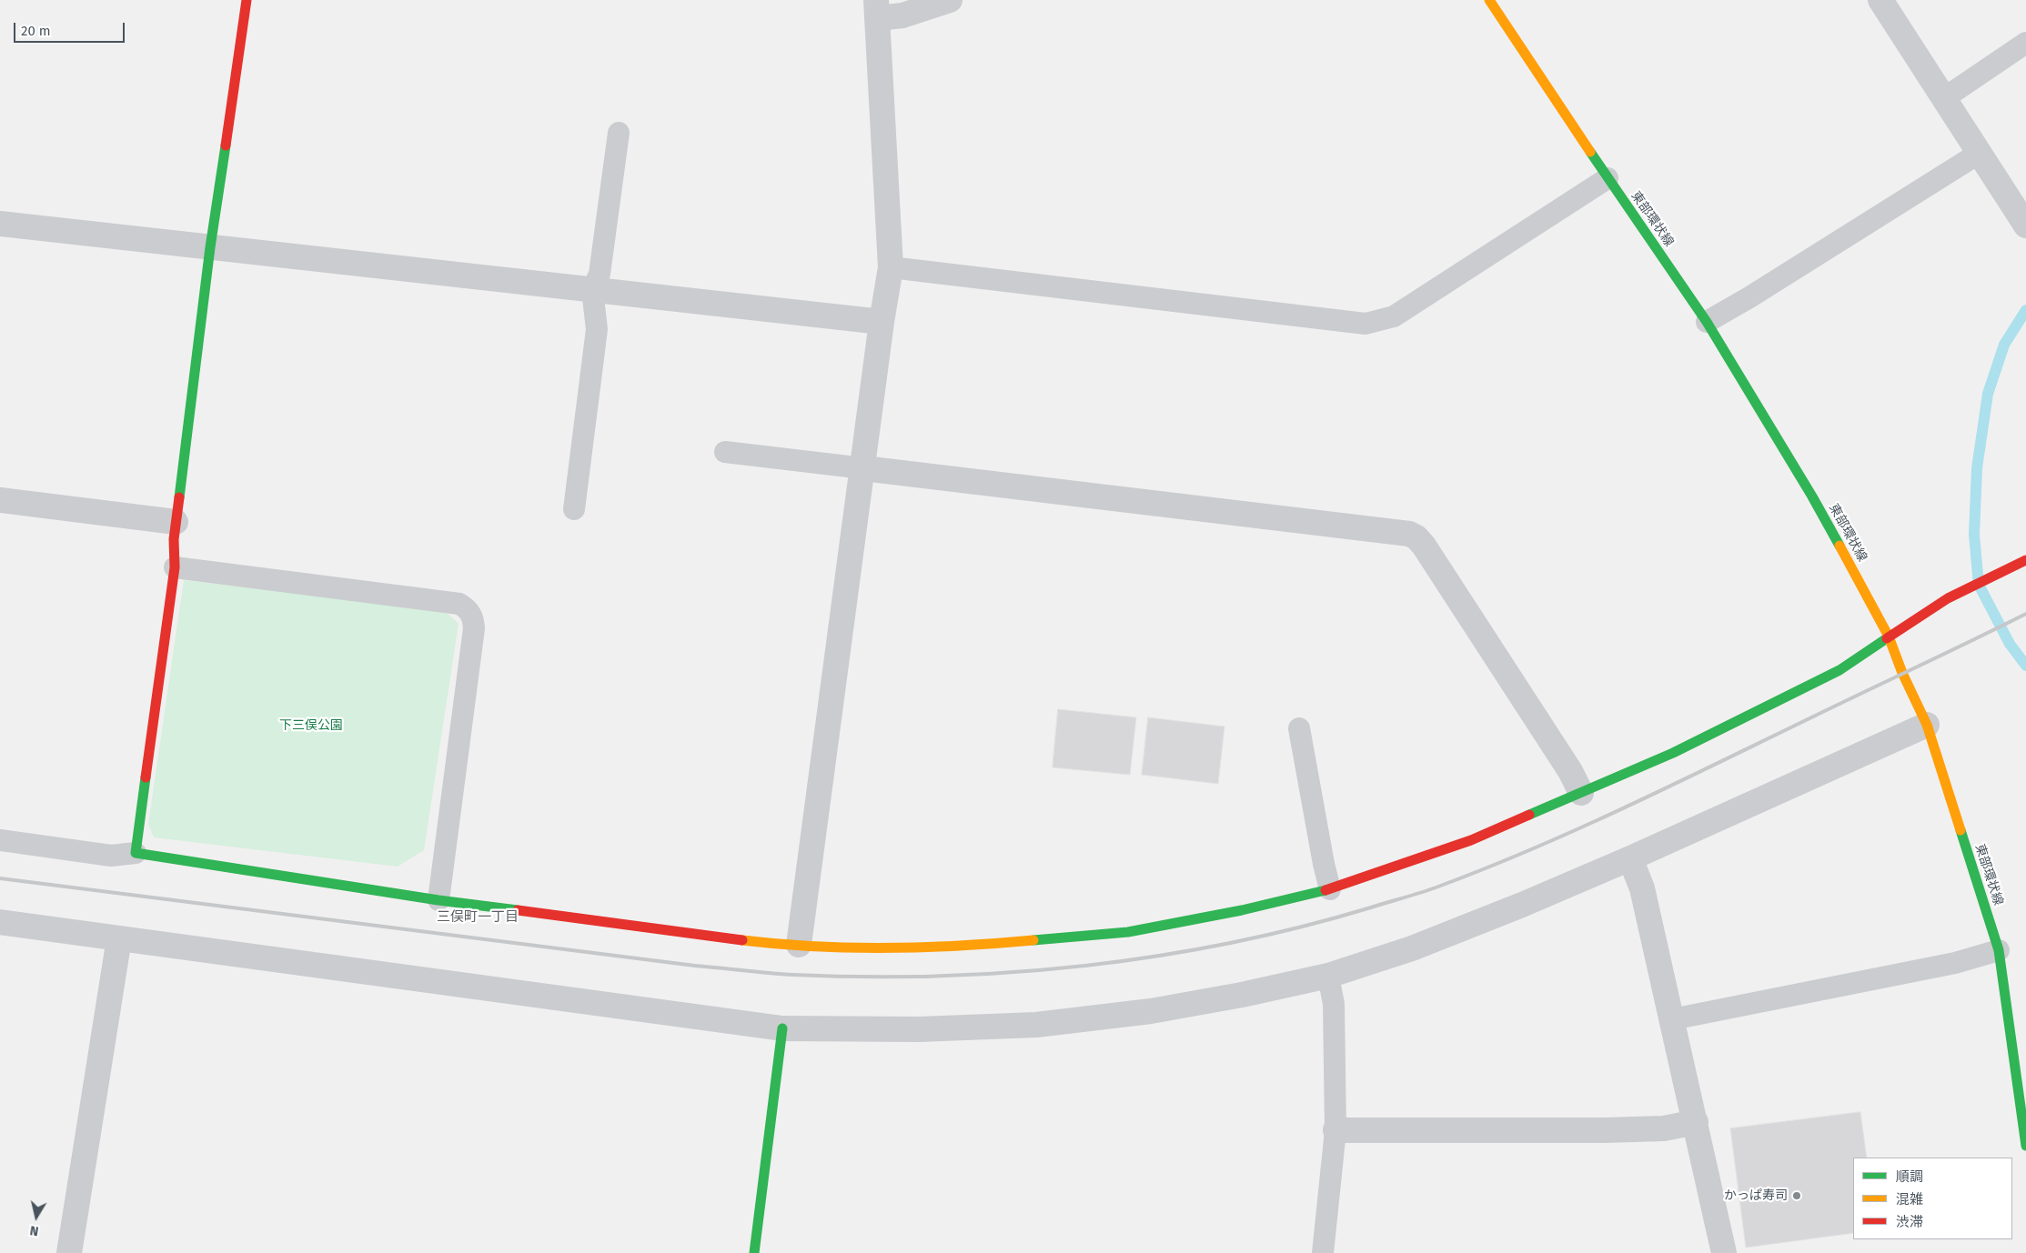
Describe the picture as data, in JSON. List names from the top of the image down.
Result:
{
  "streets": {
    "street": ["東部環状線"]
  },
  "districts": ["三俣町一丁目"],
  "parks": ["下三俣公園"],
  "places": ["かっぱ寿司"],
  "legend": ["順調", "混雑", "渋滞"],
  "scale_bar": "20 m",
  "north": "bottom"
}
